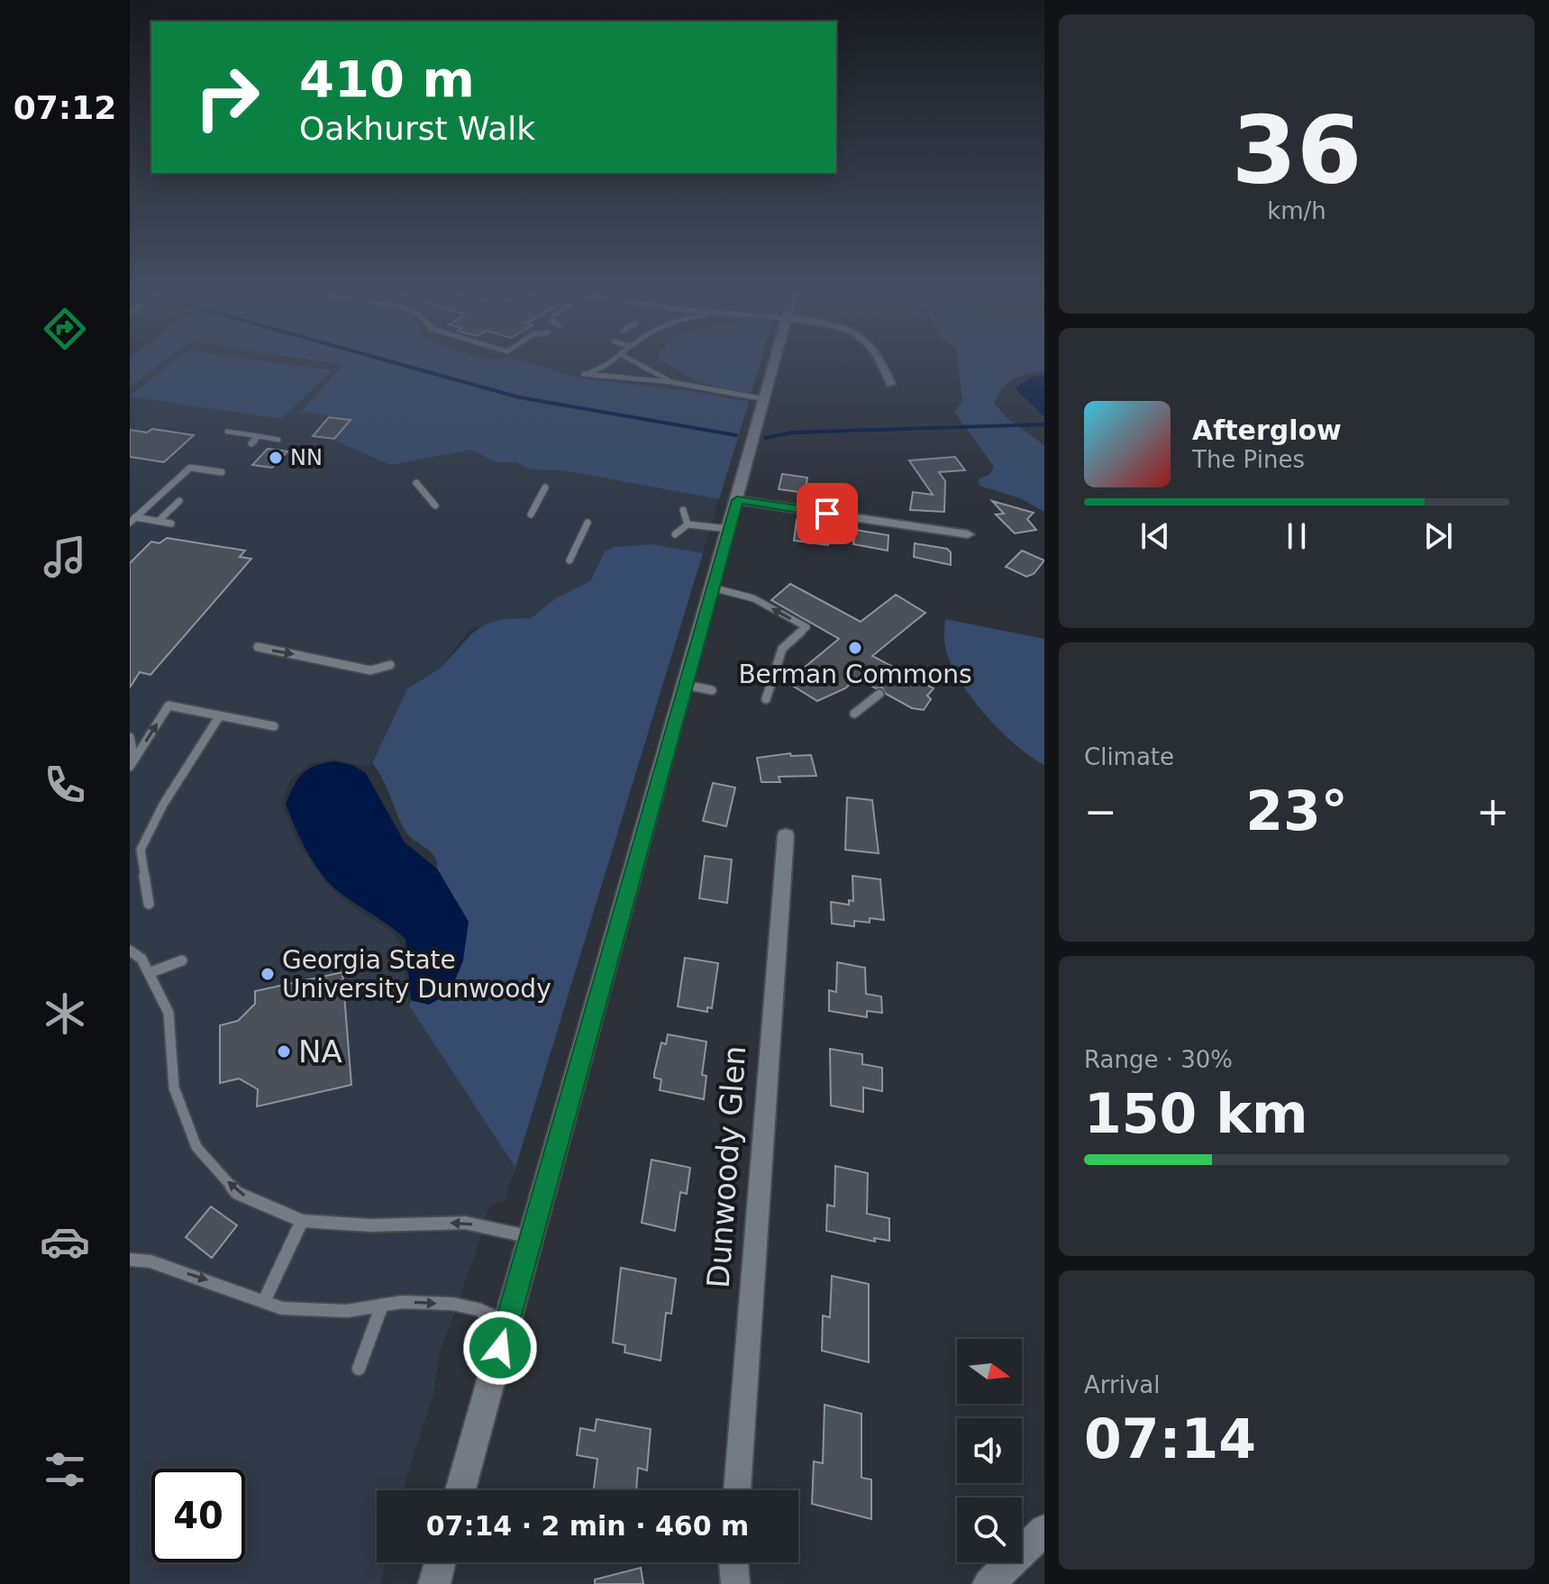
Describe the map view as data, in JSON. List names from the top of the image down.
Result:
{
  "streets": {
    "street": ["Dunwoody Glen"]
  },
  "places": [
    "NN",
    "Berman Commons",
    "Georgia State University Dunwoody",
    "NA"
  ],
  "north": "right",
  "page": {
    "tabs": "07:12",
    "tile": [
      ["36", "km/h"],
      "Climate",
      ["Range · 30%", "150 km"],
      ["Arrival", "07:14"]
    ],
    "turn": ["410 m", "Oakhurst Walk"],
    "song": ["Afterglow", "The Pines"],
    "heat": ["−", "23°", "+"],
    "limit": "40",
    "trip": "07:14 · 2 min · 460 m"
  }
}
